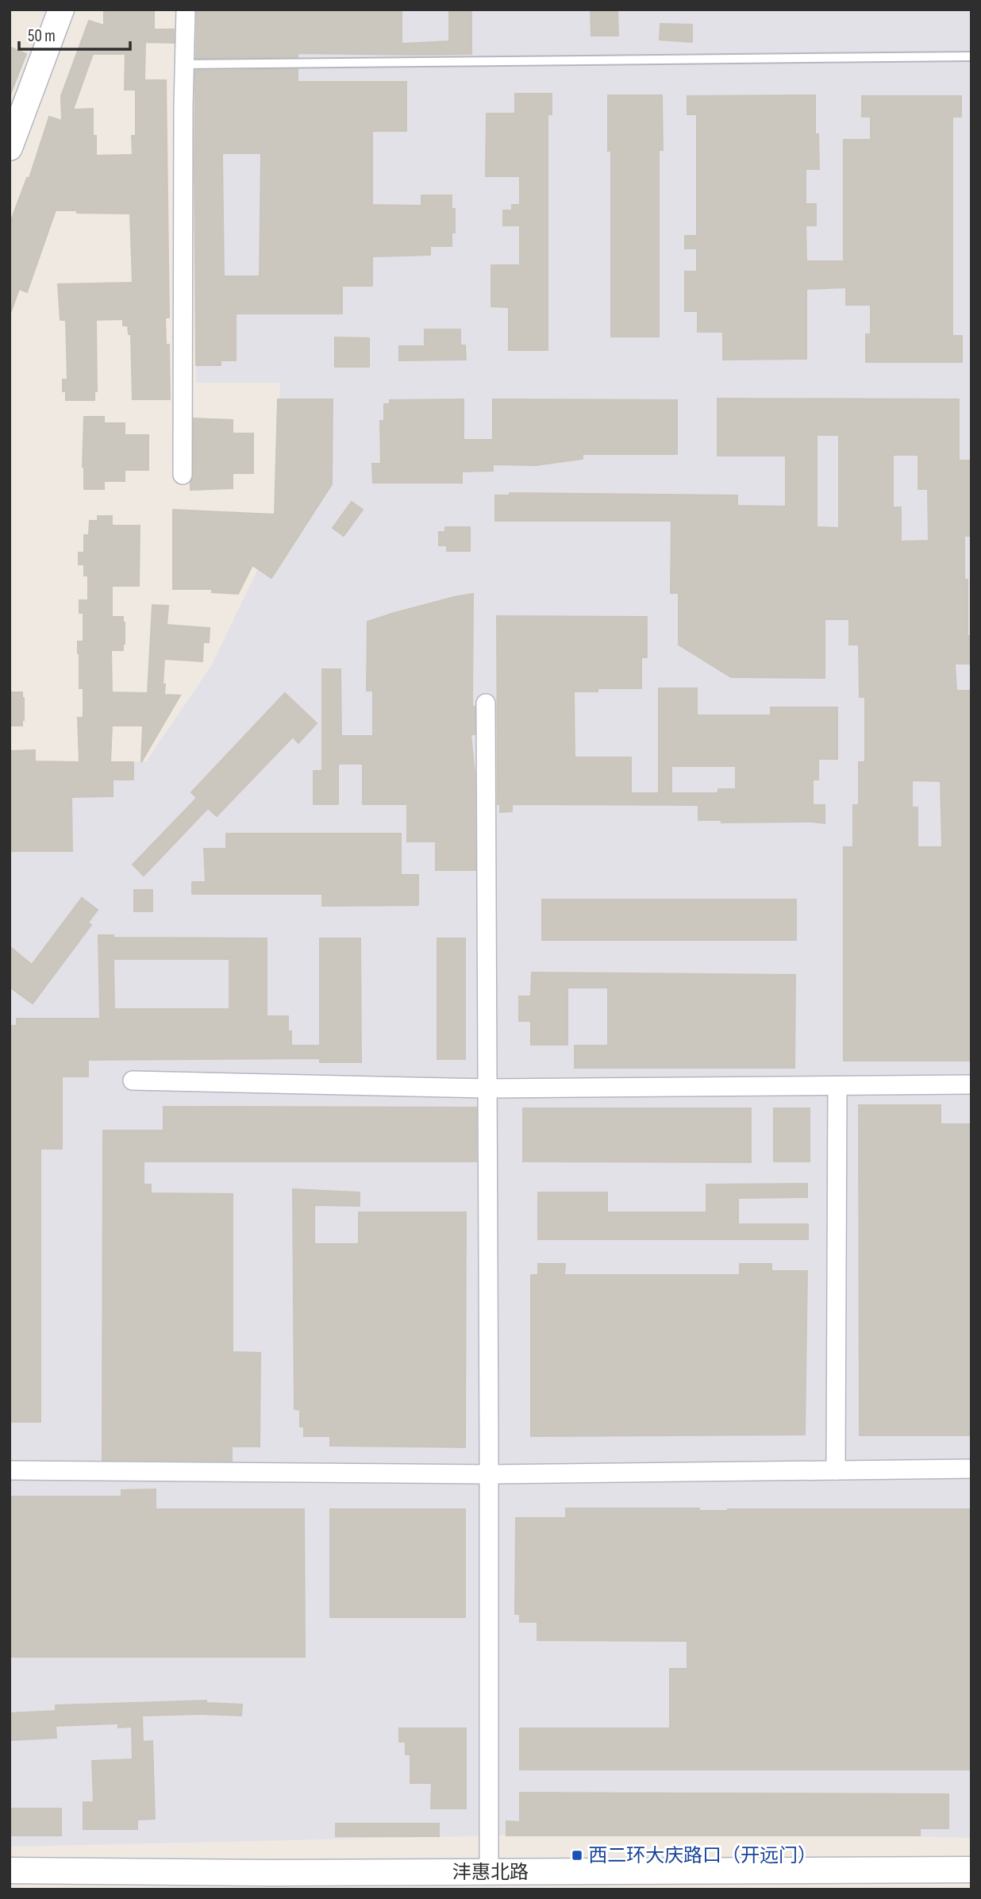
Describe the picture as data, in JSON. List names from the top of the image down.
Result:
{
  "streets": {
    "main road": ["沣惠北路"]
  },
  "places": {
    "transit": ["西二环大庆路口（开远门）"]
  },
  "scale_bar": "50 m"
}
